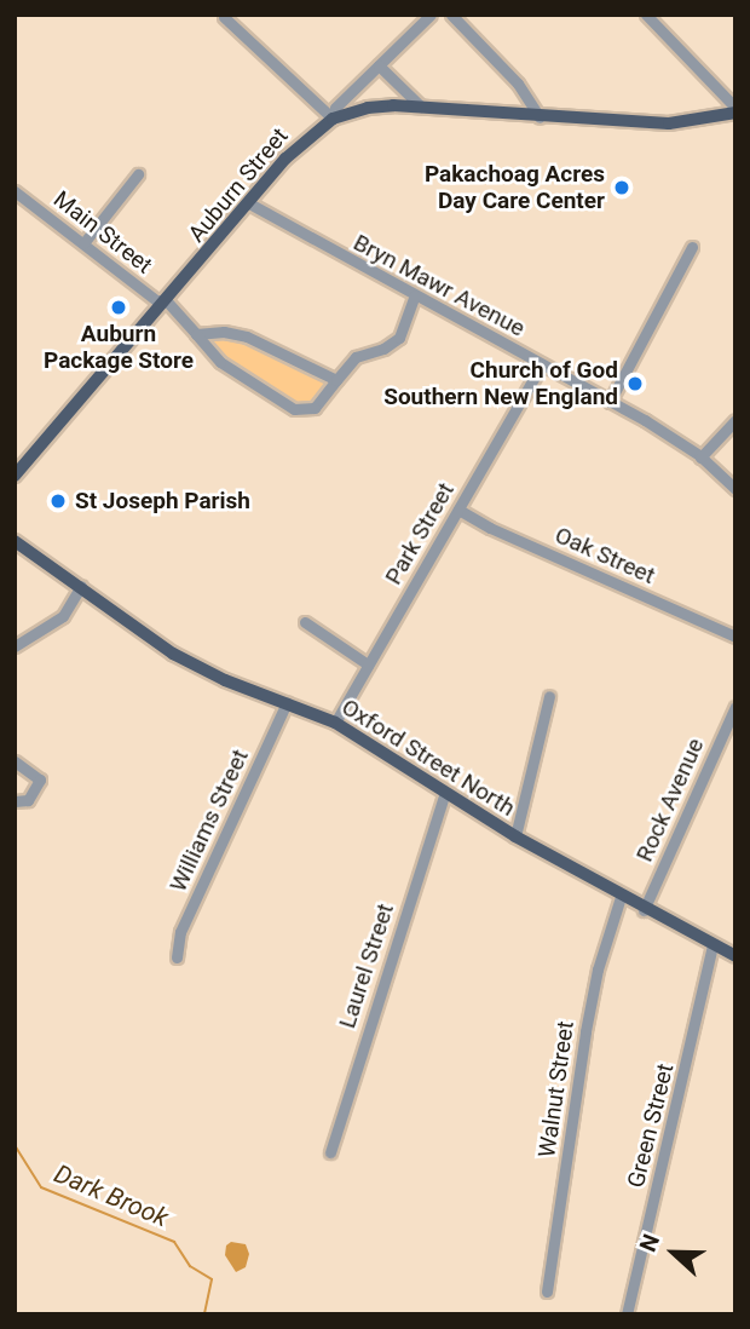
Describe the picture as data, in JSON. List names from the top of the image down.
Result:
{
  "streets": {
    "main road": ["Auburn Street", "Oxford Street North"],
    "street": [
      "Main Street",
      "Bryn Mawr Avenue",
      "Park Street",
      "Oak Street",
      "Rock Avenue",
      "Williams Street",
      "Laurel Street",
      "Walnut Street",
      "Green Street"
    ]
  },
  "crossings": [
    ["Auburn Street", "Main Street"],
    ["Auburn Street", "Bryn Mawr Avenue"],
    ["Main Street", "Bryn Mawr Avenue"],
    ["Bryn Mawr Avenue", "Park Street"],
    ["Park Street", "Oak Street"],
    ["Park Street", "Oxford Street North"],
    ["Oxford Street North", "Rock Avenue"],
    ["Oxford Street North", "Williams Street"],
    ["Oxford Street North", "Laurel Street"],
    ["Oxford Street North", "Walnut Street"],
    ["Oxford Street North", "Green Street"]
  ],
  "water": ["Dark Brook"],
  "places": [
    "Pakachoag Acres Day Care Center",
    "Auburn Package Store",
    "Church of God Southern New England",
    "St Joseph Parish"
  ],
  "north": "left"
}
